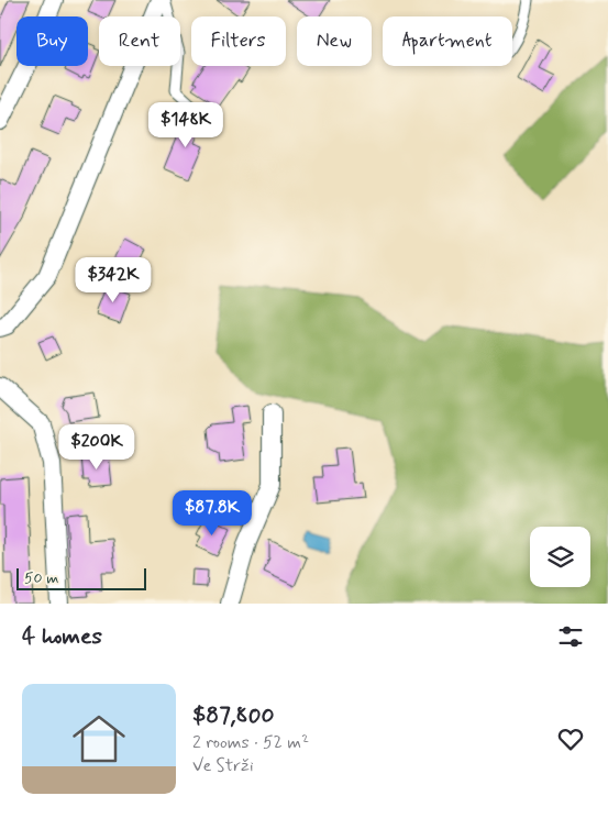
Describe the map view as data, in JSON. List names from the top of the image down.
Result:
{
  "scale_bar": "50 m",
  "page": {
    "chip": [
      "Buy",
      "Rent",
      "Filters",
      "New",
      "Apartment"
    ],
    "price": [
      "$148K",
      "$342K",
      "$200K",
      "$87.8K"
    ],
    "scale": "50 m",
    "heading": "4 homes",
    "list": [
      {
        "name": "$87,800",
        "note": "2 rooms · 52 m² · Ve Strži"
      }
    ]
  }
}
